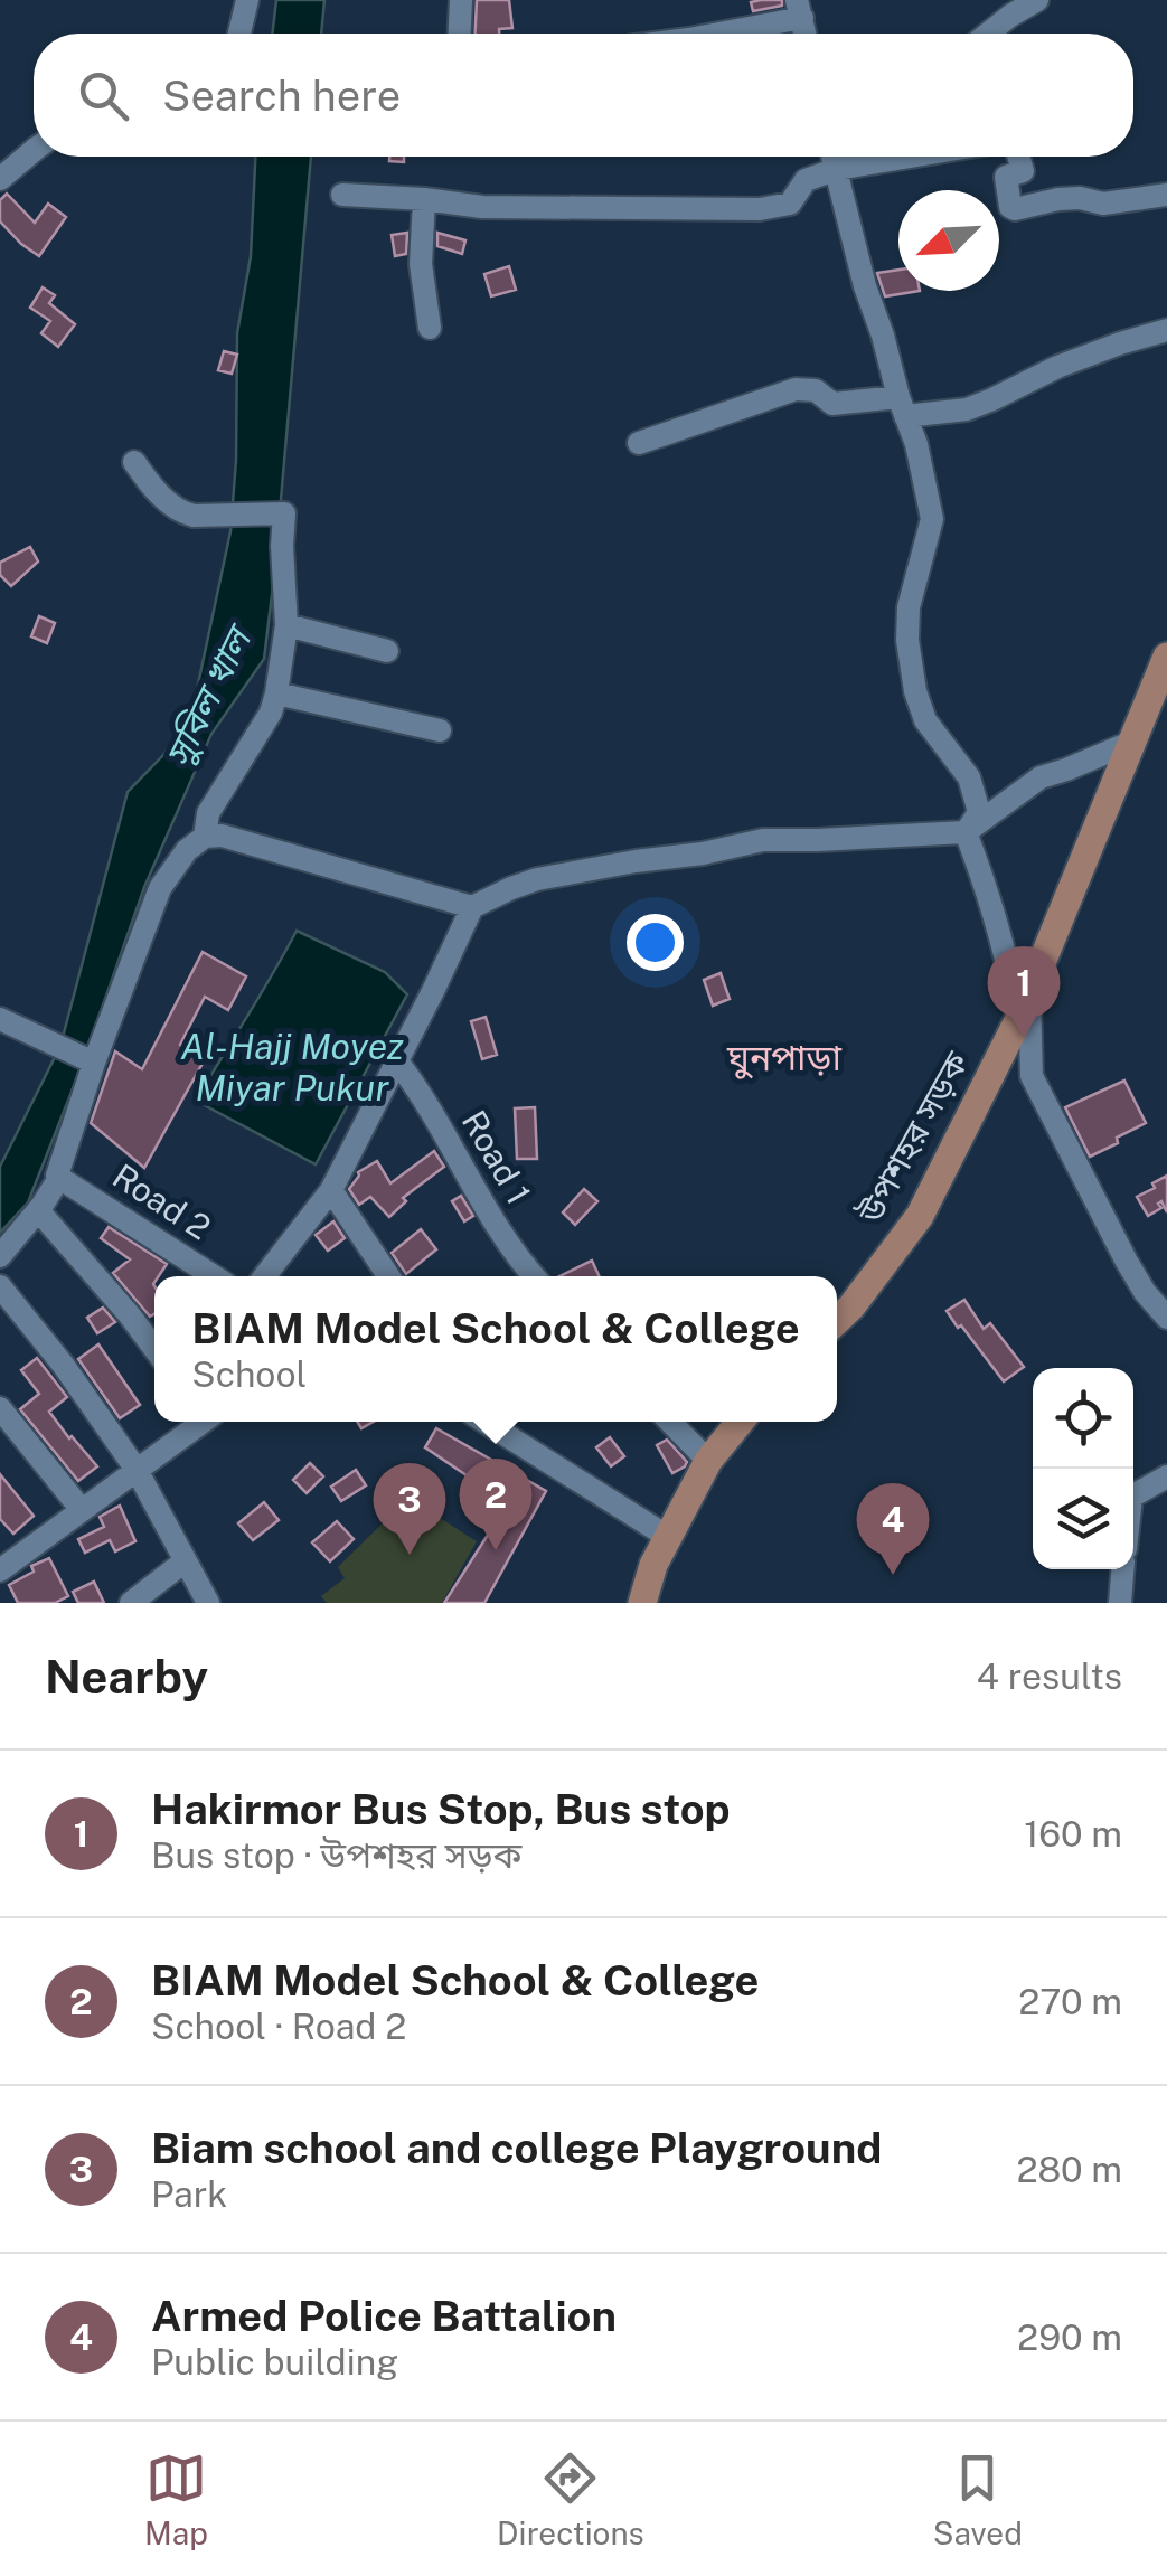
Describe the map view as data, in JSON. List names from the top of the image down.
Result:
{
  "streets": {
    "main road": ["উপশহর সড়ক"],
    "street": ["Road 1", "Road 2"]
  },
  "districts": ["ঘুনপাড়া"],
  "water": ["সুবিল খাল", "Al-Hajj Moyez Miyar Pukur"],
  "north": "bottom left",
  "page": {
    "search": "Search here",
    "pins": [
      "1",
      "2",
      "3",
      "4"
    ],
    "popup": ["BIAM Model School & College", "School"],
    "heading": ["Nearby", "4 results"],
    "list": [
      {
        "mark": "1",
        "name": "Hakirmor Bus Stop, Bus stop",
        "note": "Bus stop · উপশহর সড়ক",
        "value": "160 m"
      },
      {
        "mark": "2",
        "name": "BIAM Model School & College",
        "note": "School · Road 2",
        "value": "270 m"
      },
      {
        "mark": "3",
        "name": "Biam school and college Playground",
        "note": "Park",
        "value": "280 m"
      },
      {
        "mark": "4",
        "name": "Armed Police Battalion",
        "note": "Public building",
        "value": "290 m"
      }
    ],
    "nav": ["Map", "Directions", "Saved"]
  }
}
